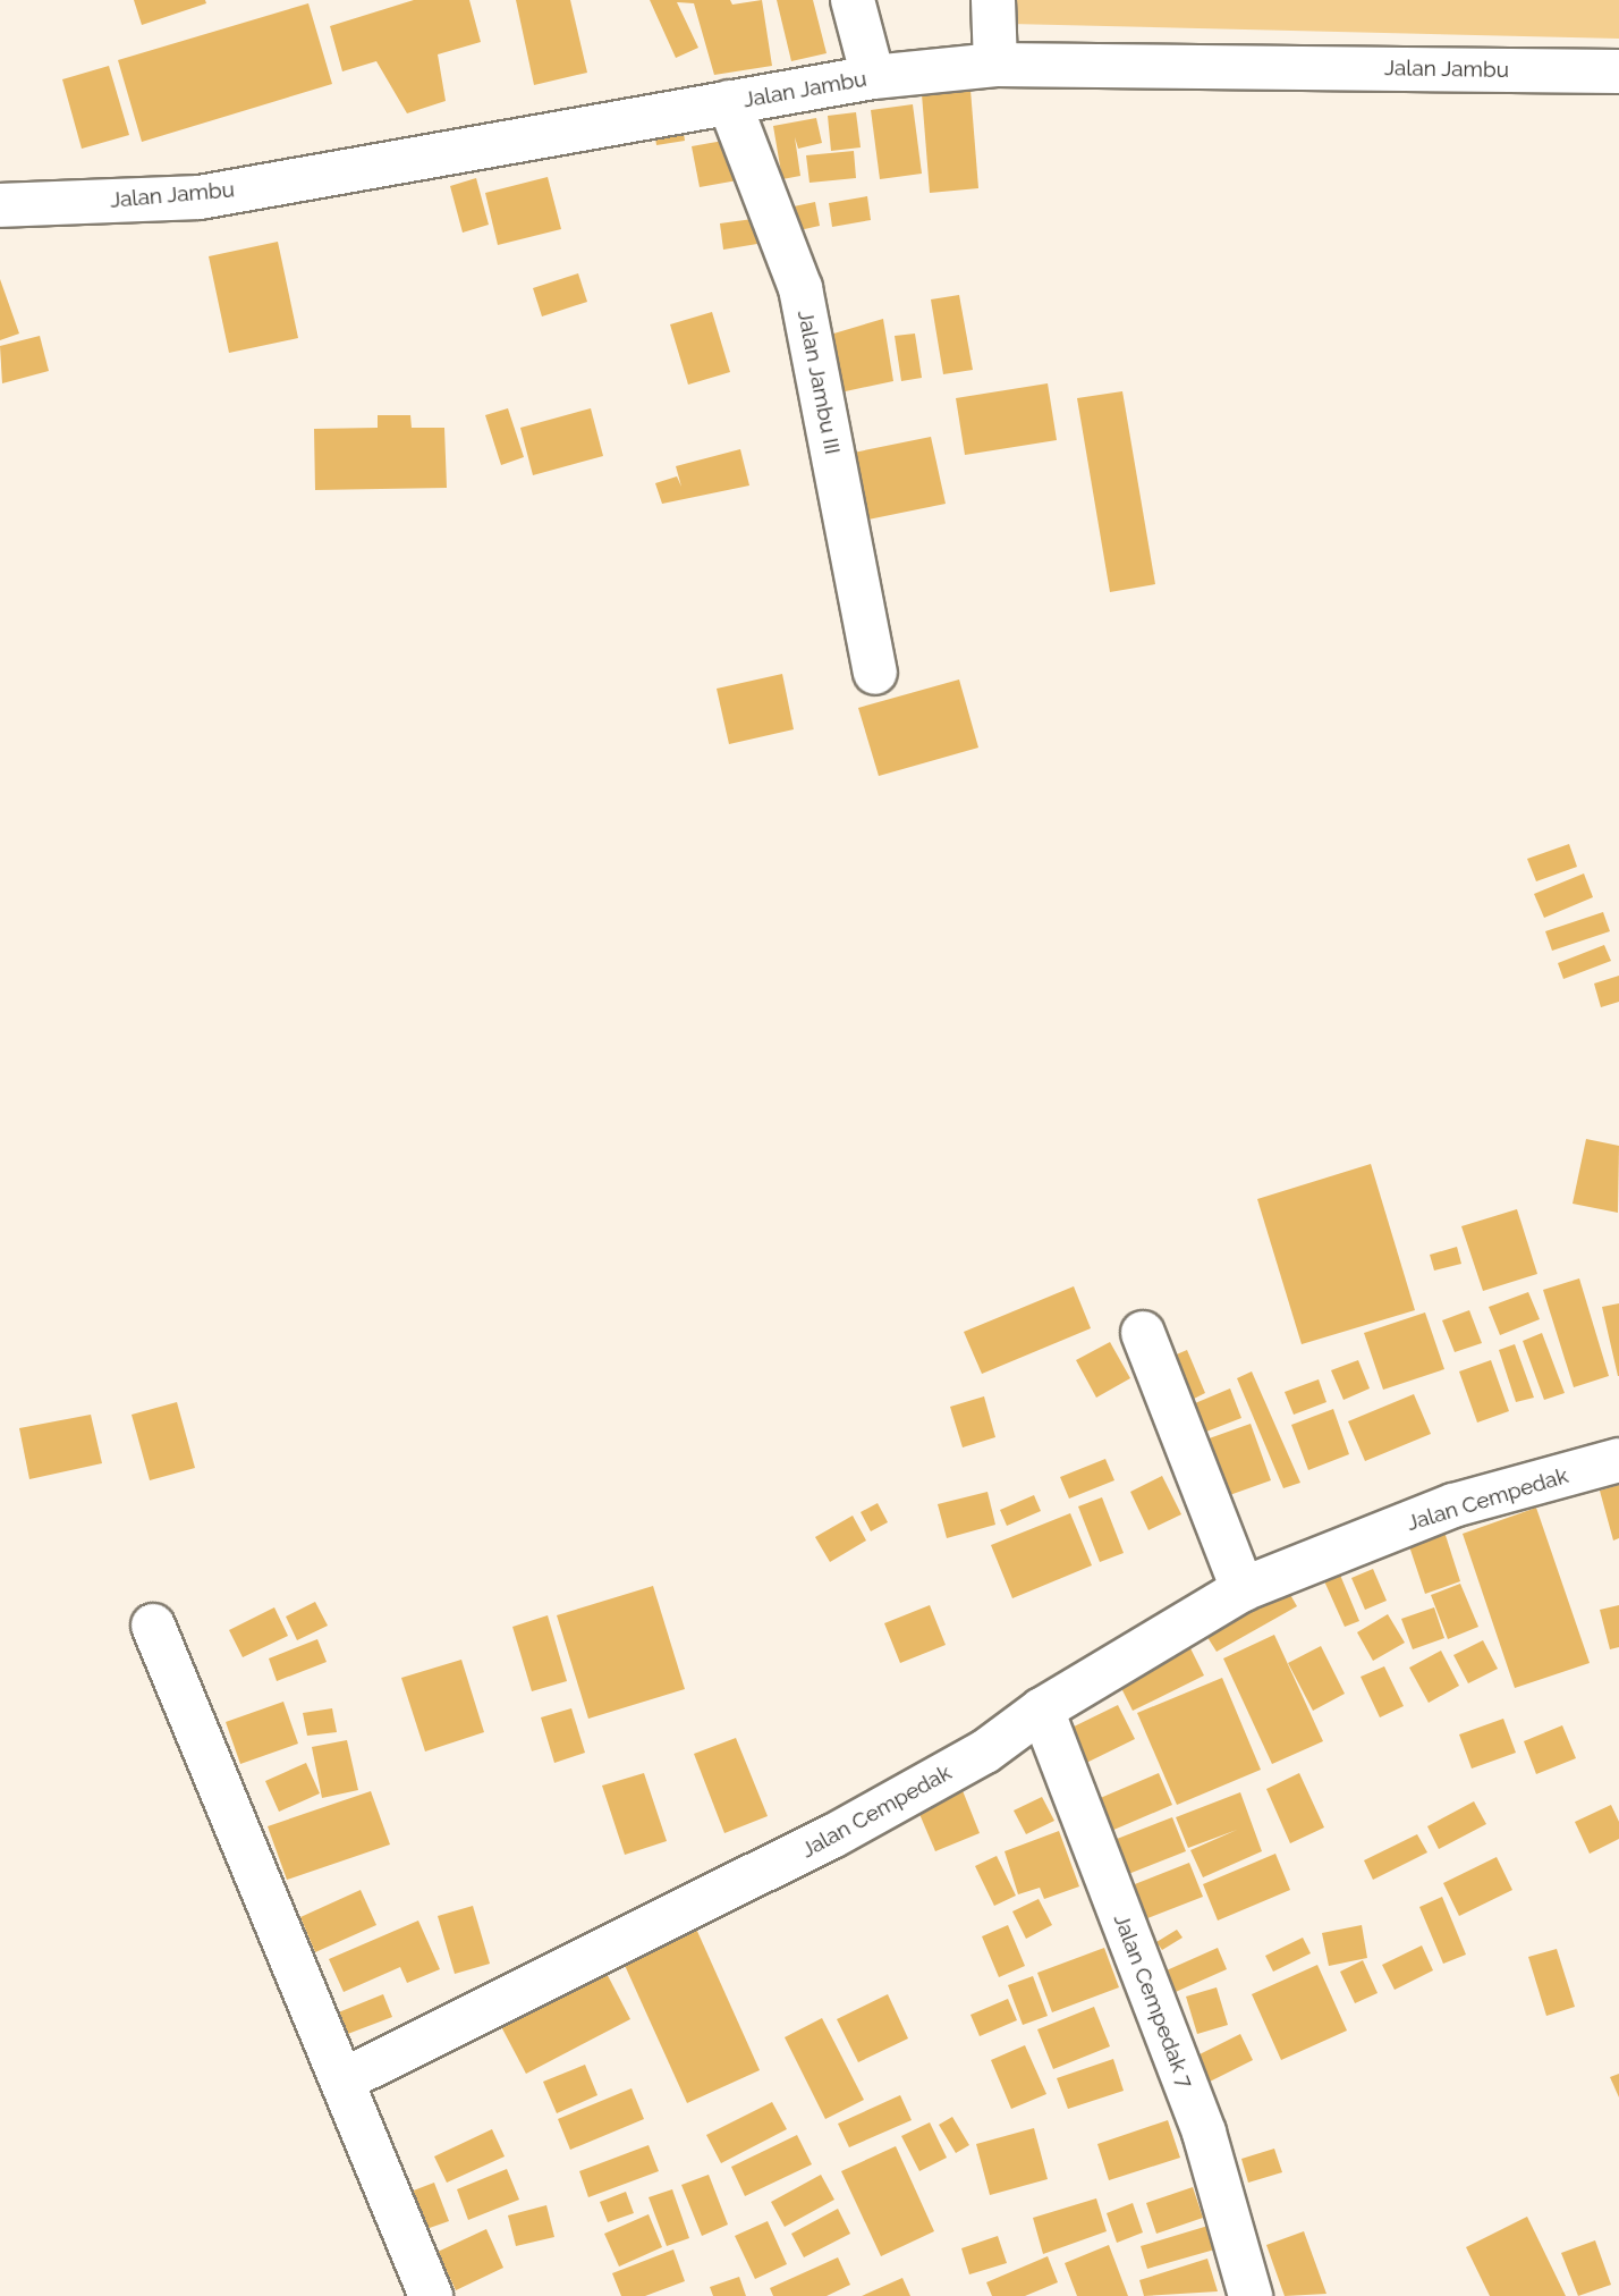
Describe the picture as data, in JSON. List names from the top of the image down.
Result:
{
  "streets": {
    "street": [
      "Jalan Jambu",
      "Jalan Jambu III",
      "Jalan Cempedak",
      "Jalan Cempedak 7"
    ]
  },
  "crossings": [
    ["Jalan Jambu", "Jalan Jambu III"],
    ["Jalan Cempedak", "Jalan Cempedak 7"]
  ]
}
